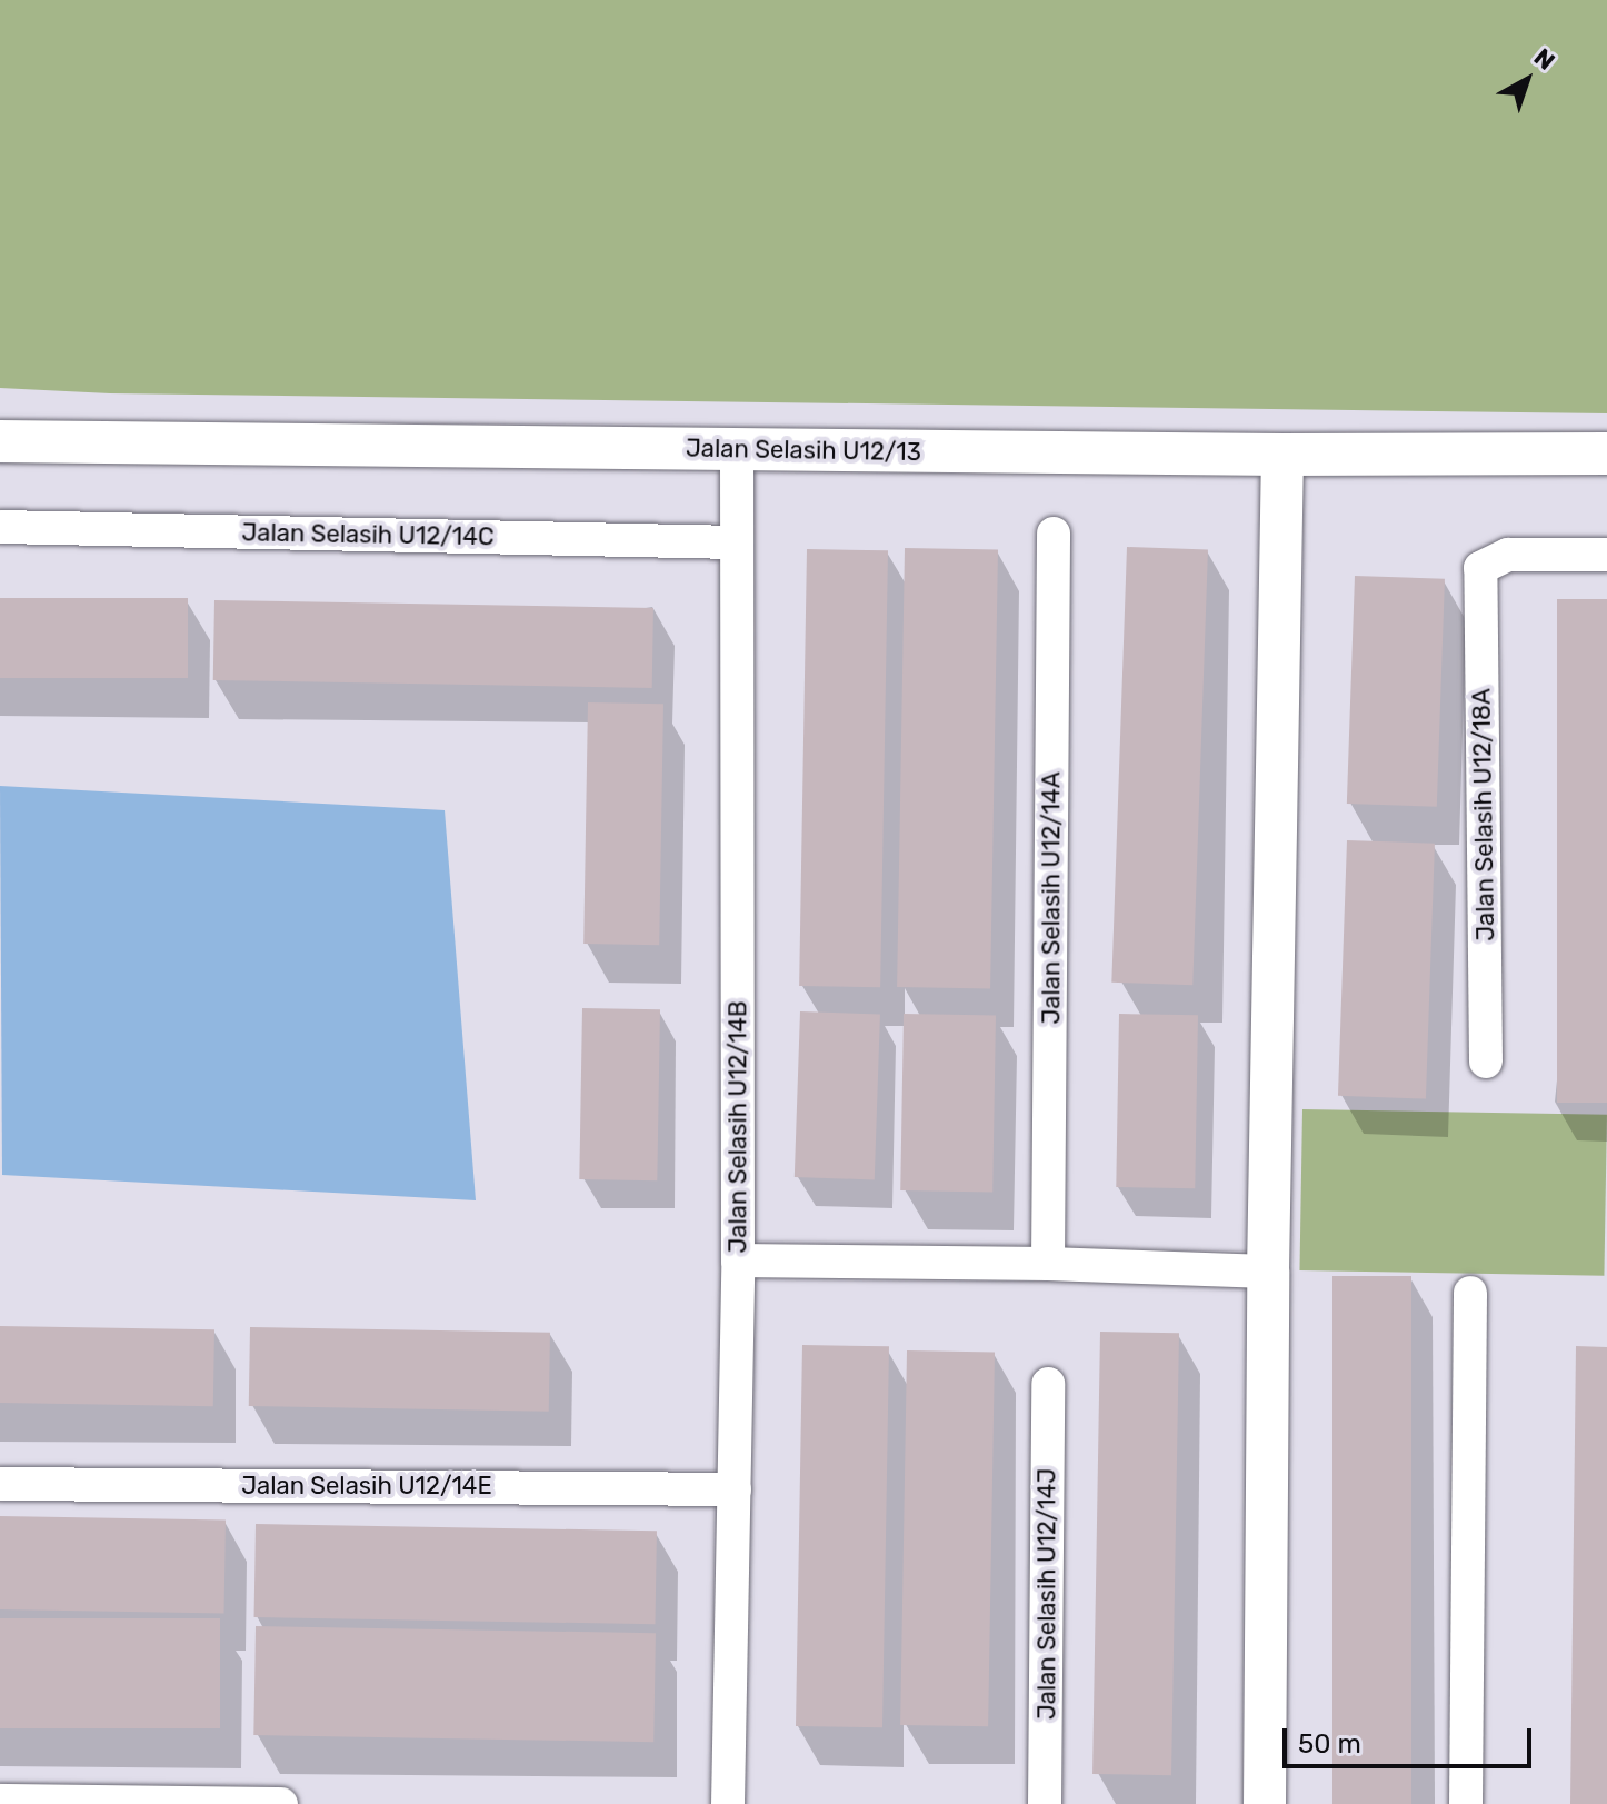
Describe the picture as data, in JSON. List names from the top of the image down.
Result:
{
  "streets": {
    "street": [
      "Jalan Selasih U12/13",
      "Jalan Selasih U12/14C",
      "Jalan Selasih U12/18A",
      "Jalan Selasih U12/14A",
      "Jalan Selasih U12/14B",
      "Jalan Selasih U12/14E",
      "Jalan Selasih U12/14J"
    ]
  },
  "crossings": [
    ["Jalan Selasih U12/13", "Jalan Selasih U12/14B"],
    ["Jalan Selasih U12/14C", "Jalan Selasih U12/14B"],
    ["Jalan Selasih U12/14B", "Jalan Selasih U12/14E"]
  ],
  "scale_bar": "50 m",
  "north": "top right"
}
